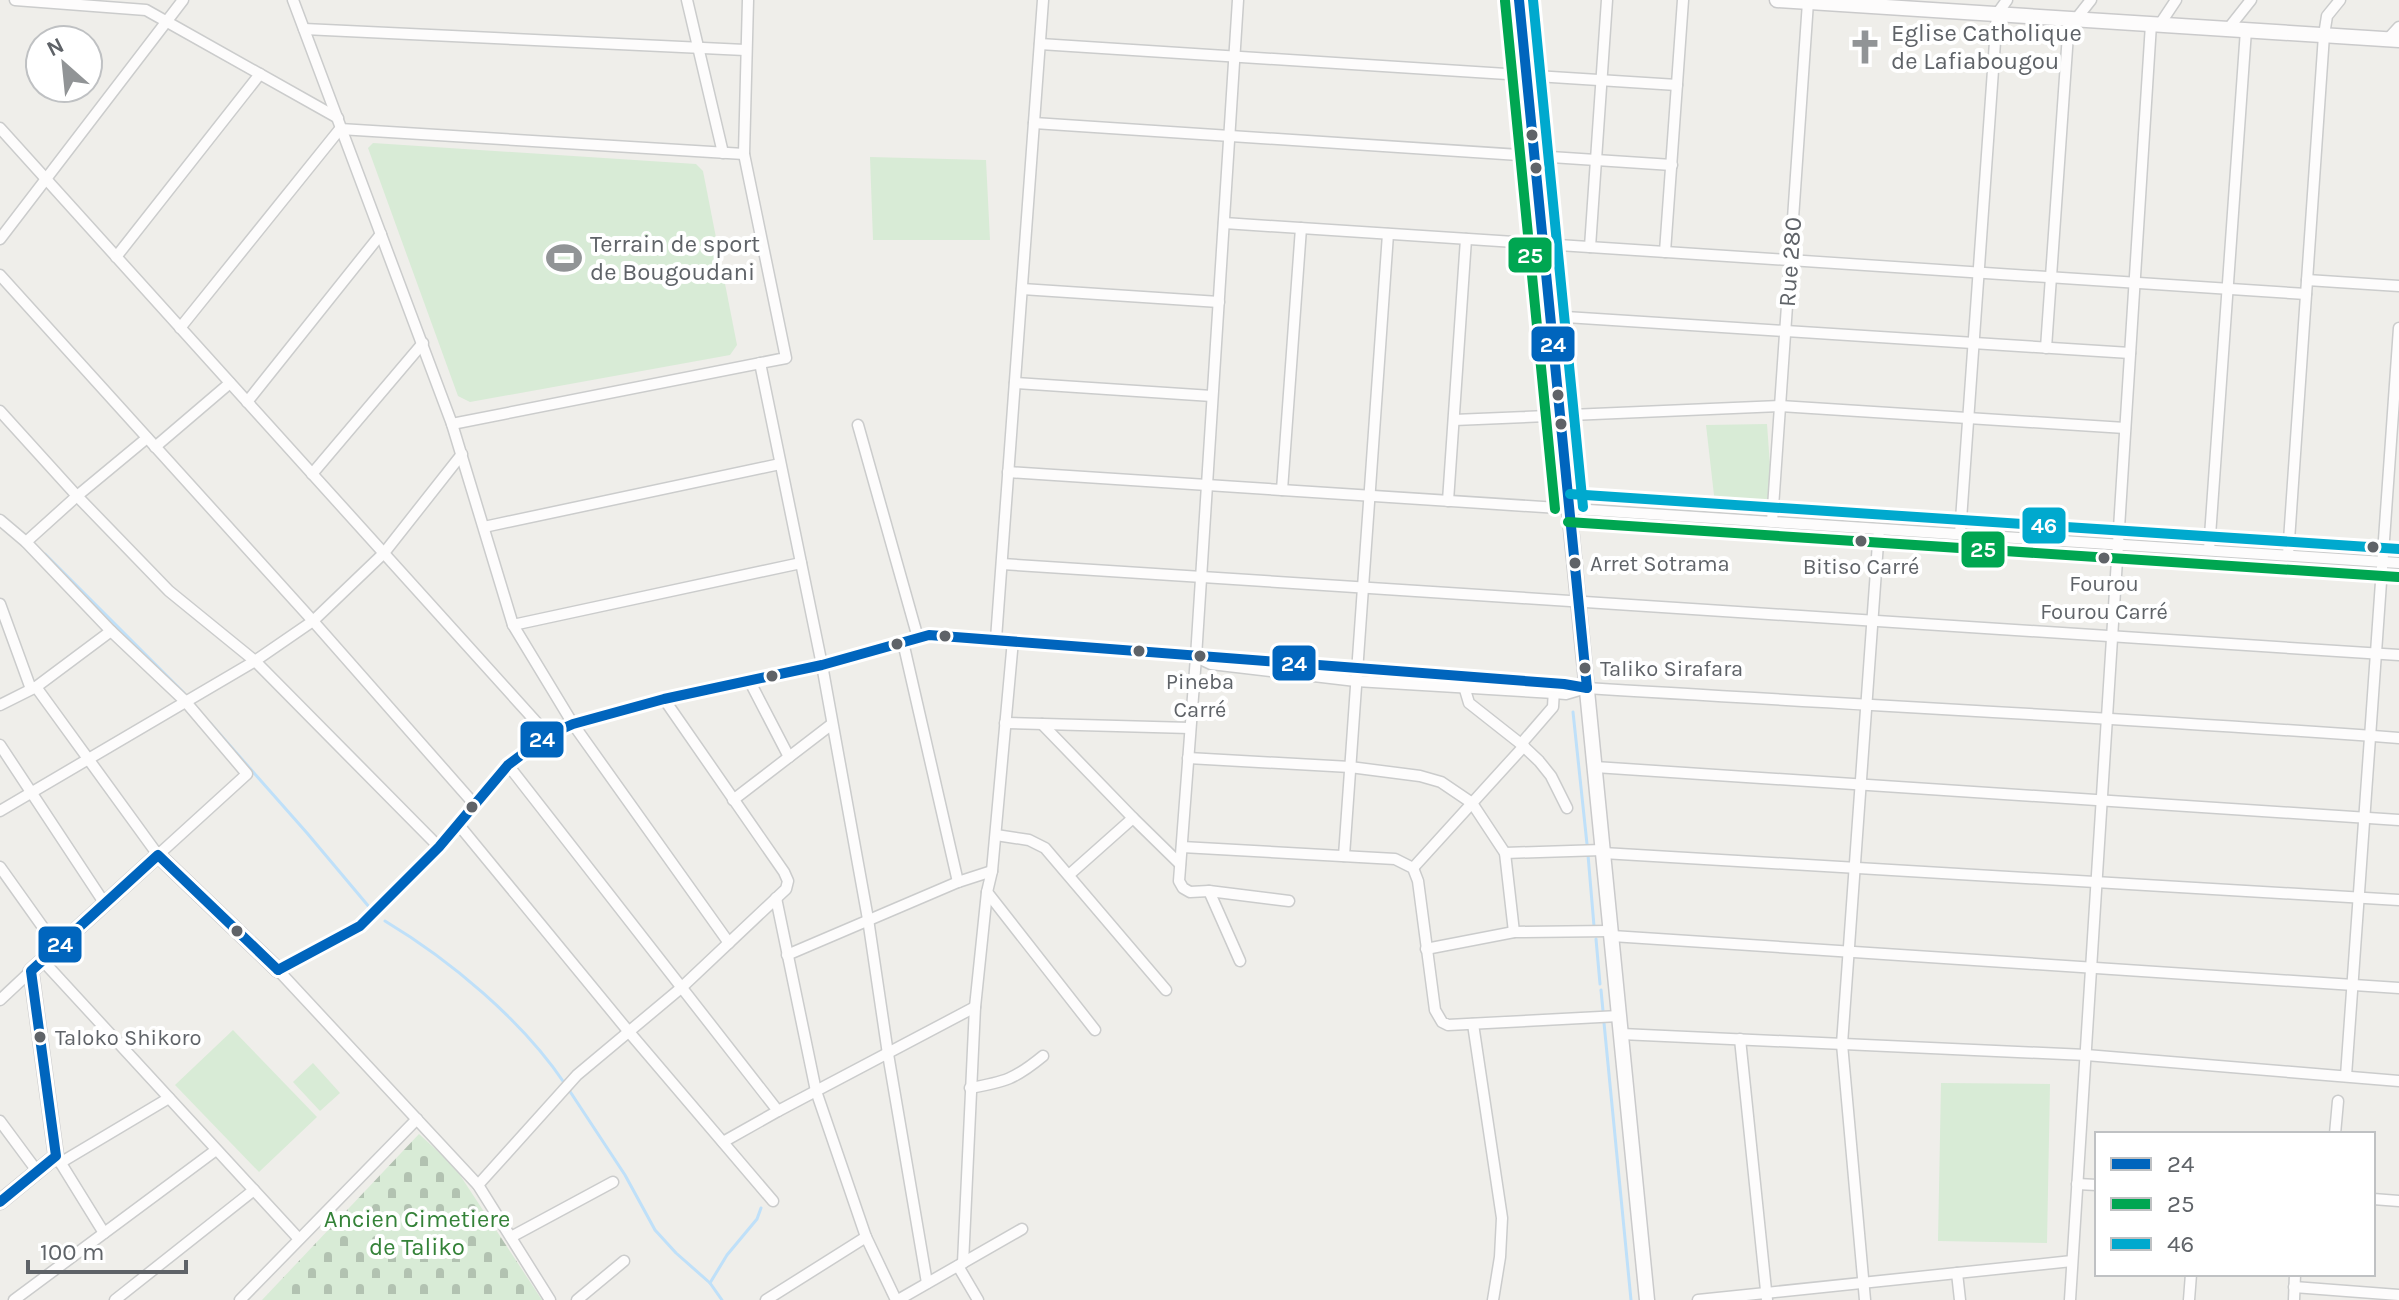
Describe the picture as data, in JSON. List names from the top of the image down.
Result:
{
  "streets": {
    "street": ["Rue 280"]
  },
  "parks": ["Ancien Cimetiere de Taliko"],
  "places": {
    "church": ["Eglise Catholique de Lafiabougou"],
    "sports": ["Terrain de sport de Bougoudani"],
    "other": [
      "Bitiso Carré",
      "Fourou Fourou Carré",
      "Arret Sotrama",
      "Pineba Carré",
      "Taliko Sirafara",
      "Taloko Shikoro"
    ]
  },
  "lines": ["transit line 24", "transit line 46", "transit line 25"],
  "legend": ["24", "25", "46"],
  "scale_bar": "100 m",
  "north": "top left"
}
